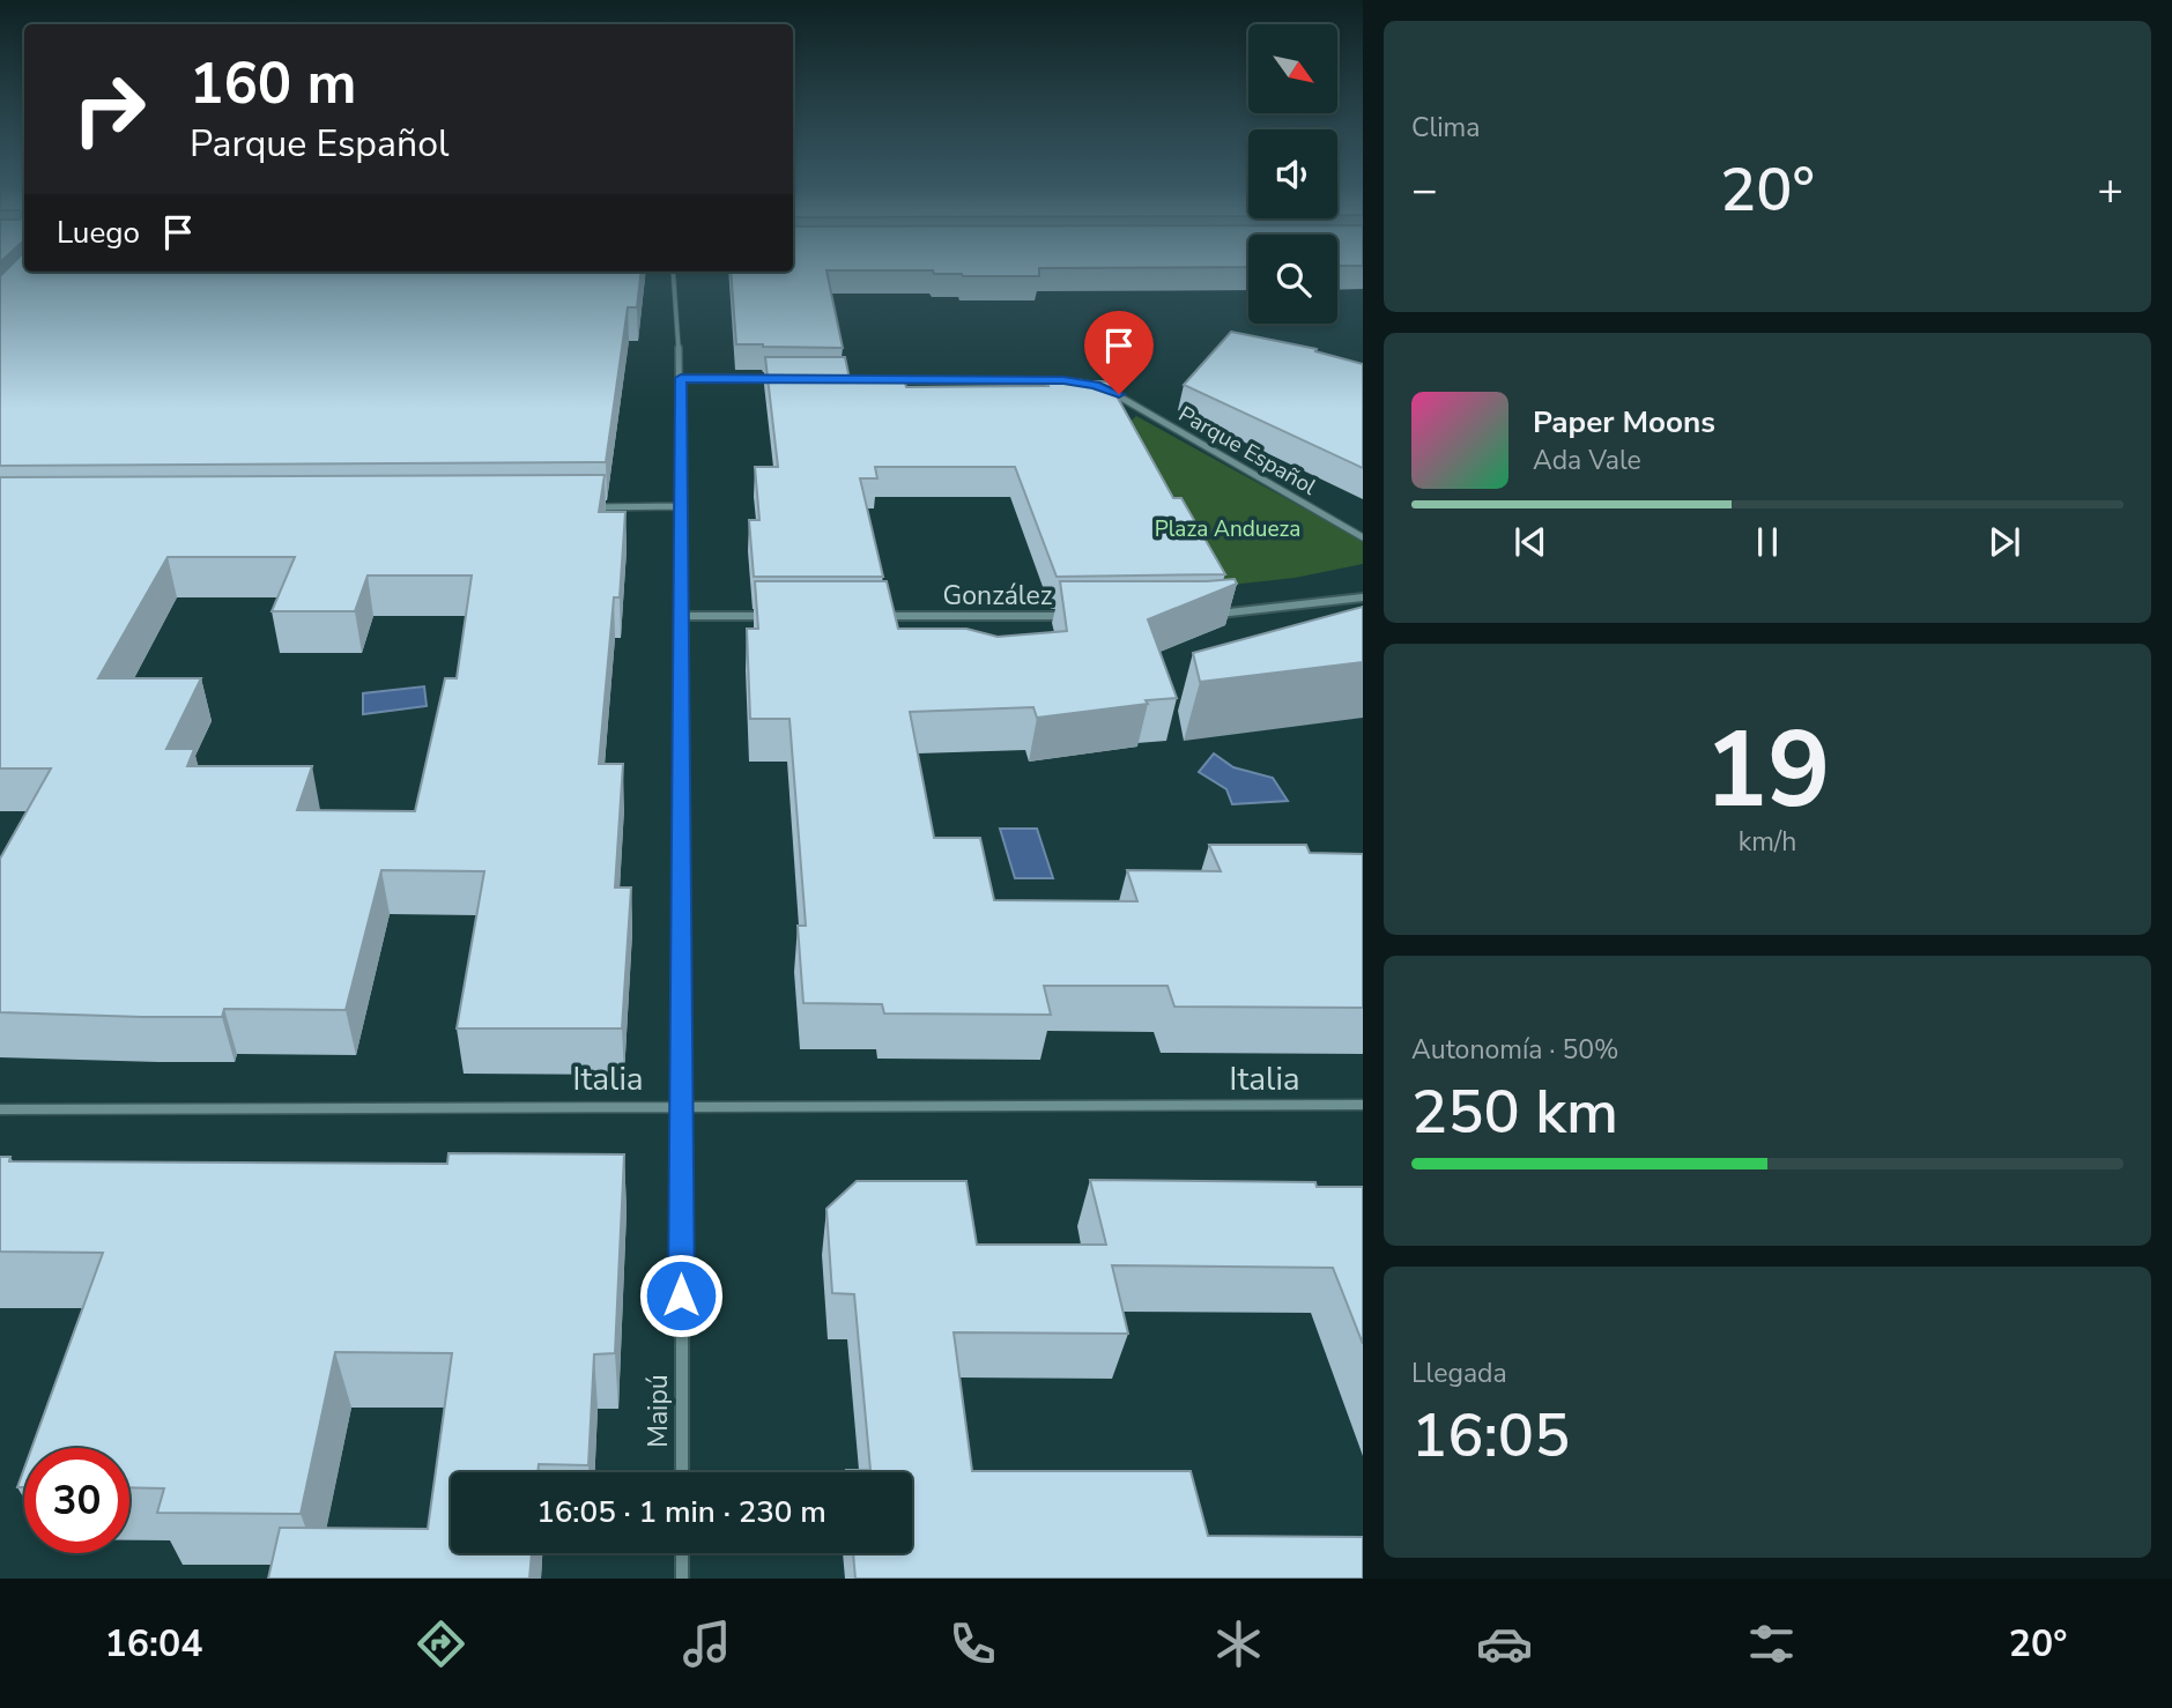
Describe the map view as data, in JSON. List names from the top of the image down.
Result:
{
  "streets": {
    "street": [
      "Parque Español",
      "González",
      "Italia",
      "Maipú"
    ]
  },
  "crossings": [
    ["Italia", "Maipú"]
  ],
  "parks": ["Plaza Andueza"],
  "north": "bottom right",
  "page": {
    "tile": [
      "Clima",
      ["19", "km/h"],
      ["Autonomía · 50%", "250 km"],
      ["Llegada", "16:05"]
    ],
    "turn": ["160 m", "Parque Español"],
    "heat": ["−", "20°", "+"],
    "then": "Luego",
    "song": ["Paper Moons", "Ada Vale"],
    "limit": "30",
    "trip": "16:05 · 1 min · 230 m",
    "tabs": ["16:04", "20°"]
  }
}
